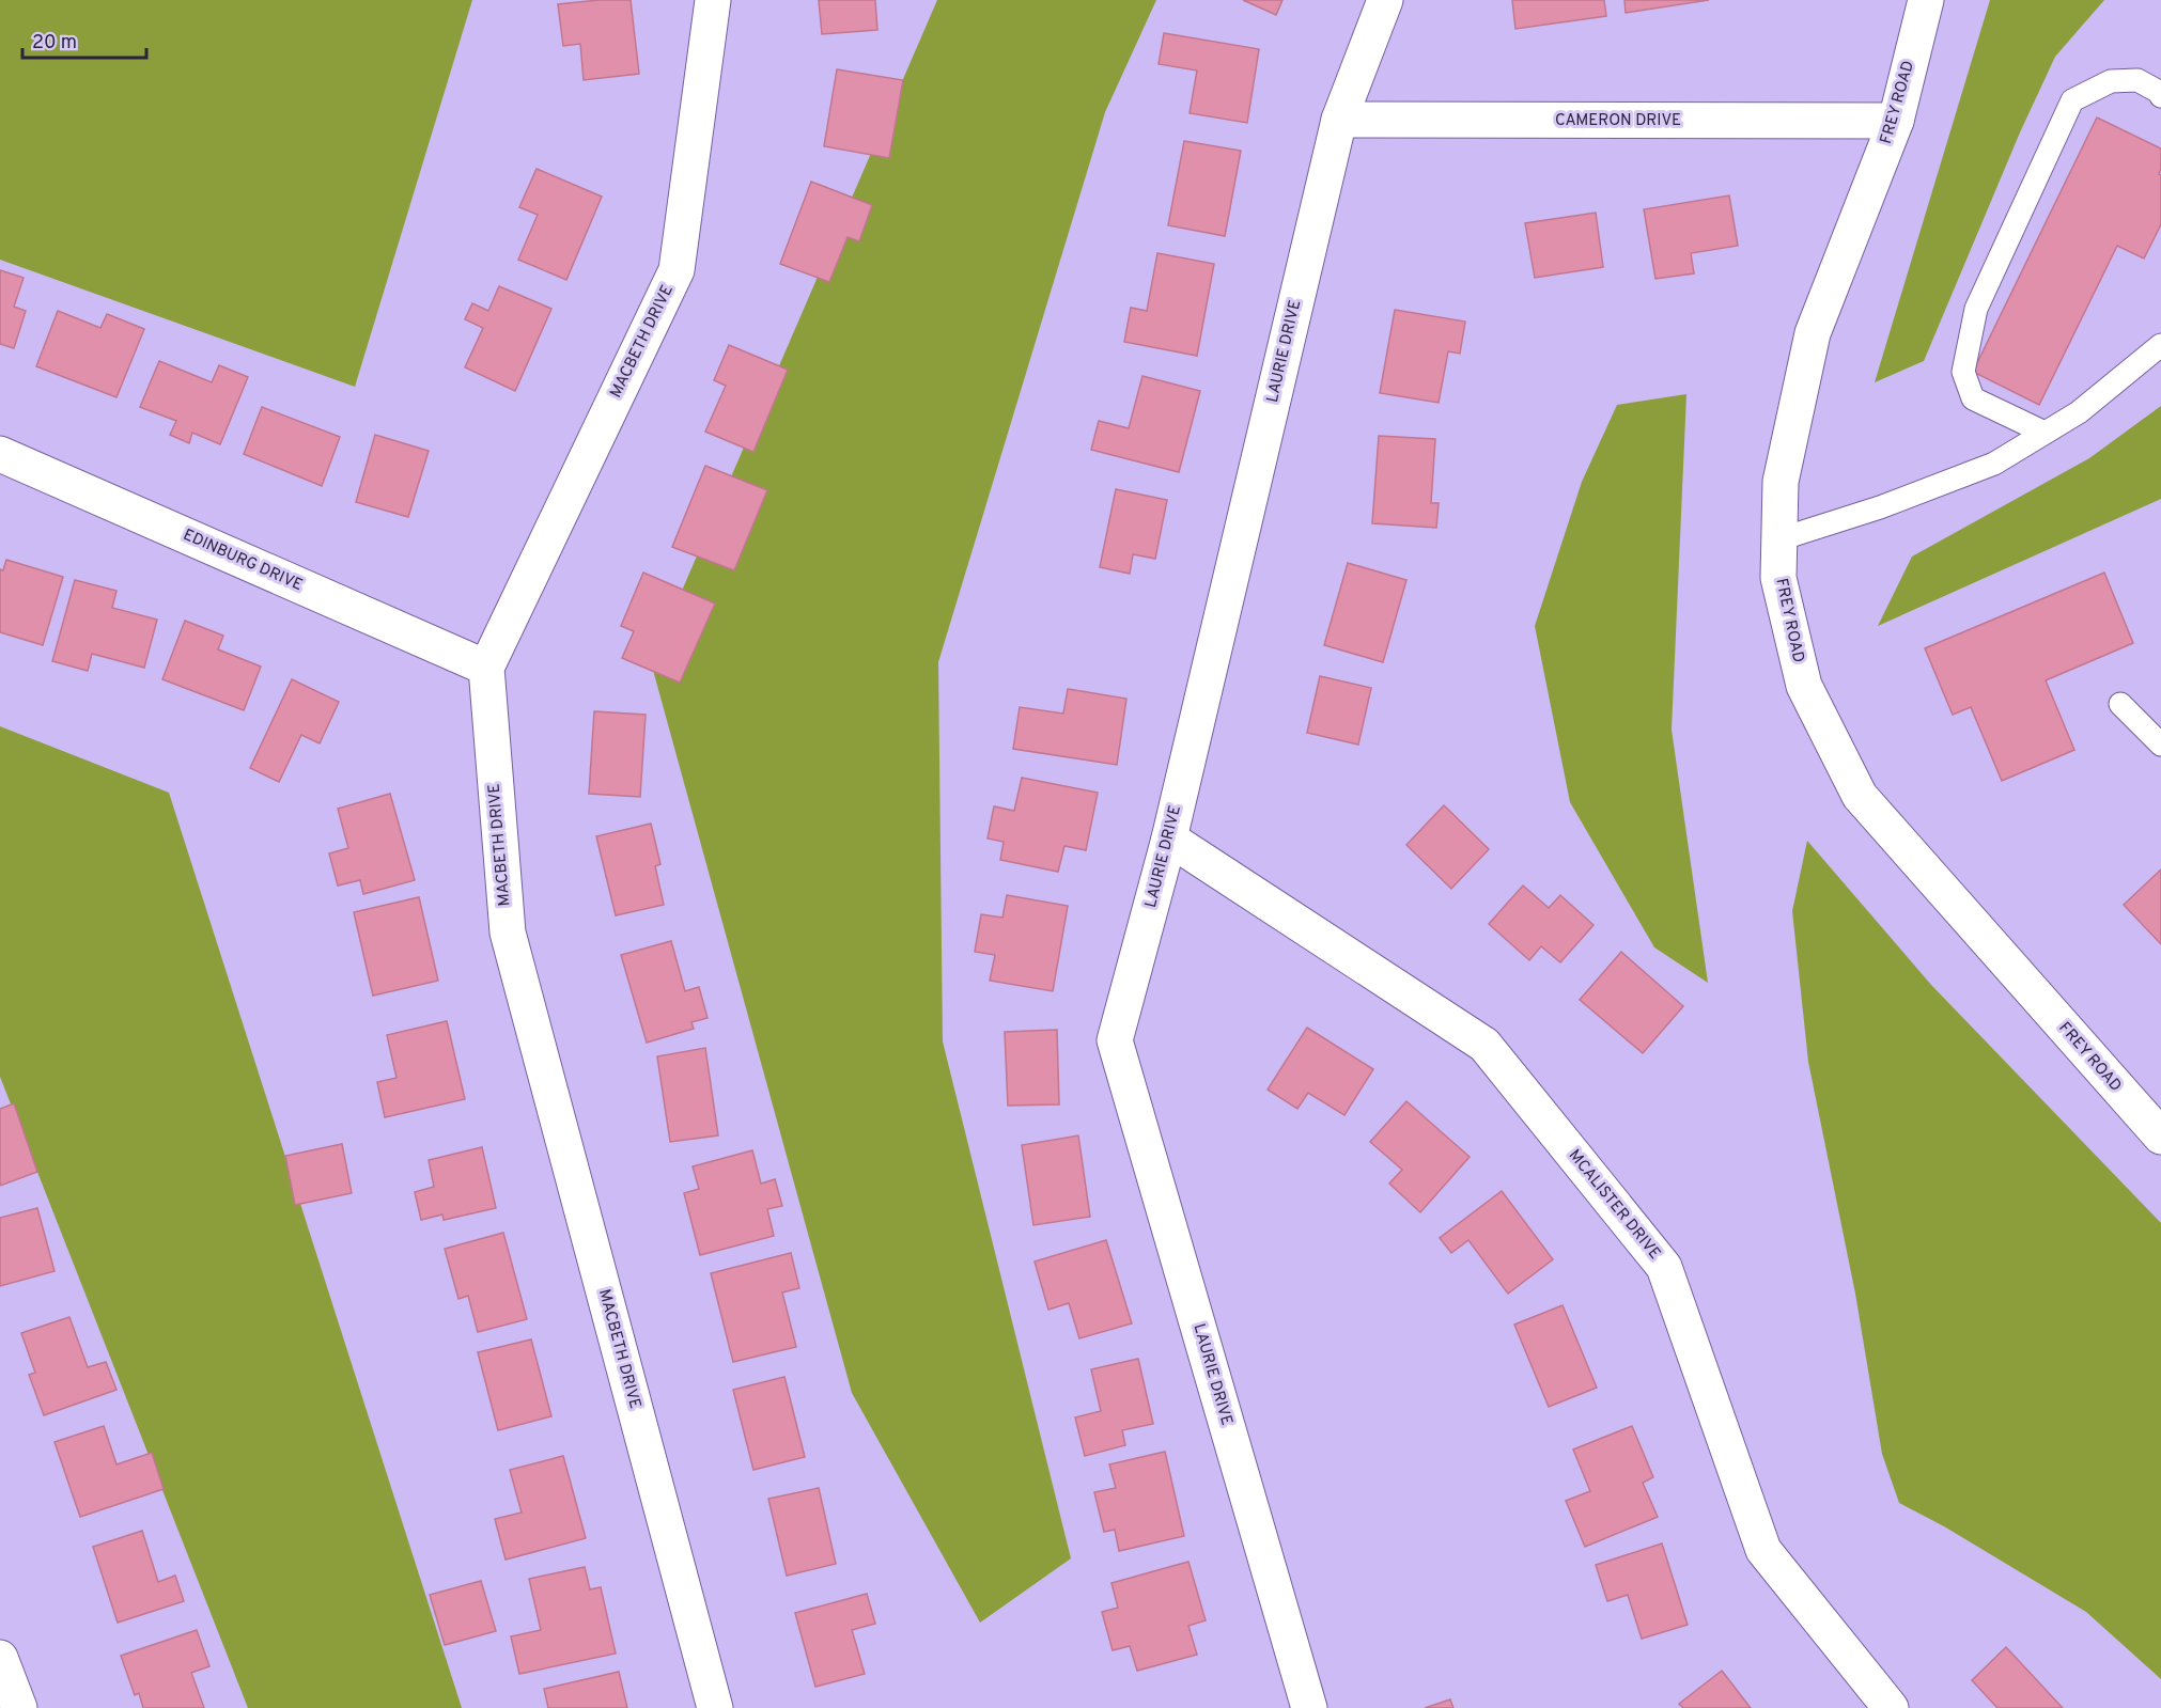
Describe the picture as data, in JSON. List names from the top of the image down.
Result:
{
  "streets": {
    "street": [
      "FREY ROAD",
      "CAMERON DRIVE",
      "MACBETH DRIVE",
      "LAURIE DRIVE",
      "EDINBURG DRIVE",
      "MCALISTER DRIVE"
    ]
  },
  "crossings": [
    ["FREY ROAD", "CAMERON DRIVE"],
    ["CAMERON DRIVE", "LAURIE DRIVE"],
    ["MACBETH DRIVE", "EDINBURG DRIVE"],
    ["LAURIE DRIVE", "MCALISTER DRIVE"]
  ],
  "scale_bar": "20 m"
}
